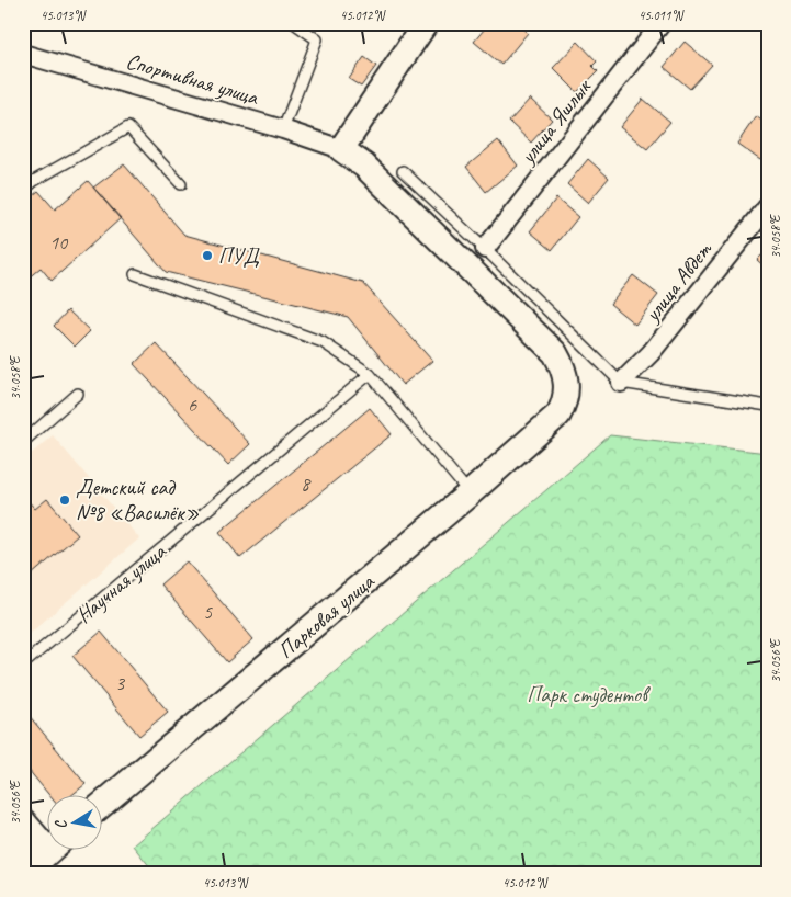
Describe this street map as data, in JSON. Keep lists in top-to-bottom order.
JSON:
{
  "streets": {
    "street": [
      "Спортивная улица",
      "улица Яшлык",
      "улица Авдет",
      "Парковая улица"
    ],
    "lane": ["Научная улица"]
  },
  "crossings": [
    ["Спортивная улица", "Парковая улица"]
  ],
  "parks": ["Парк студентов"],
  "places": ["ПУД", "Детский сад №8 «Василёк»"],
  "house_numbers": [
    "10",
    "6",
    "8",
    "5",
    "3"
  ],
  "north": "left",
  "coordinates": [
    "45.013°N",
    "45.012°N",
    "45.011°N",
    "34.058°E",
    "34.056°E"
  ]
}
